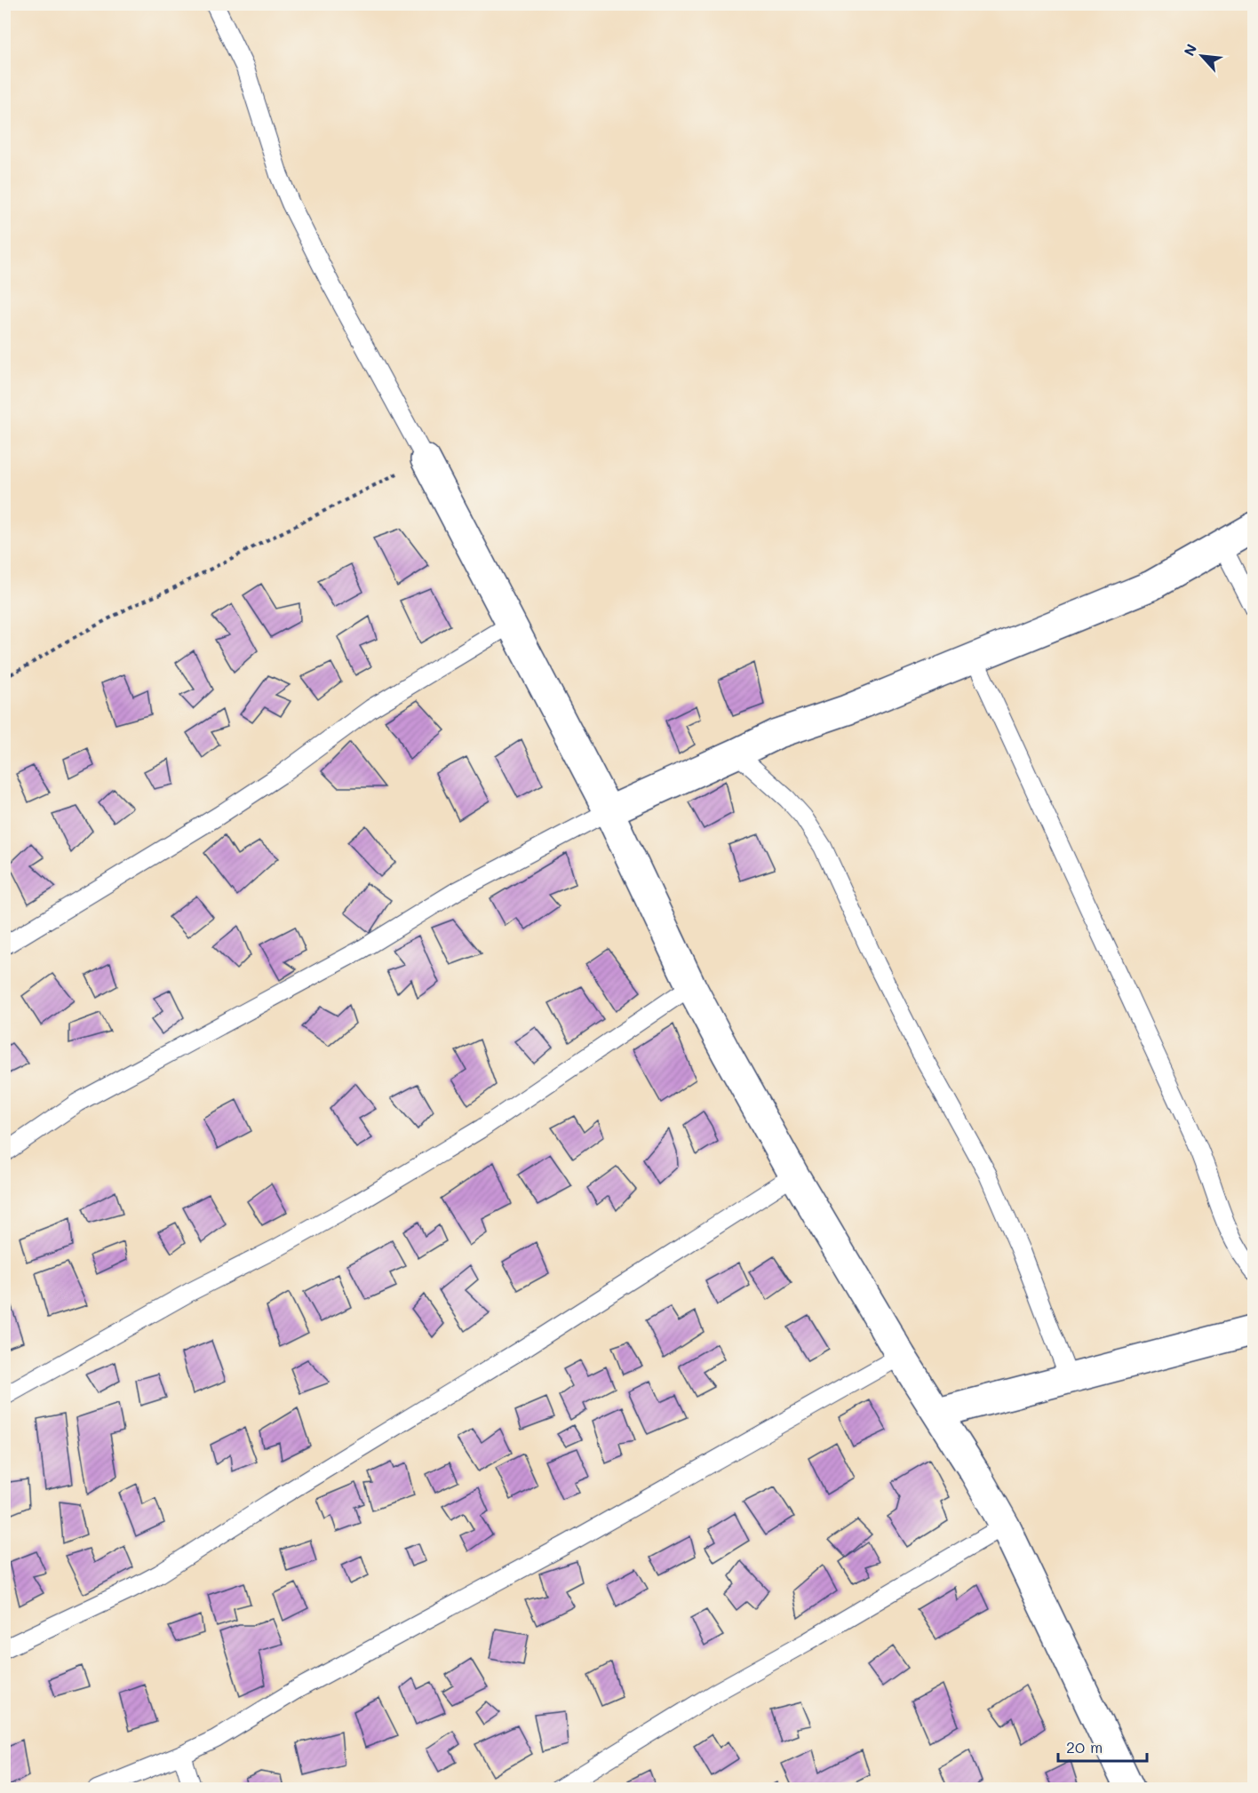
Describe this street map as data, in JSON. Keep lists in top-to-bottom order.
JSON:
{
  "scale_bar": "20 m",
  "north": "top left"
}
